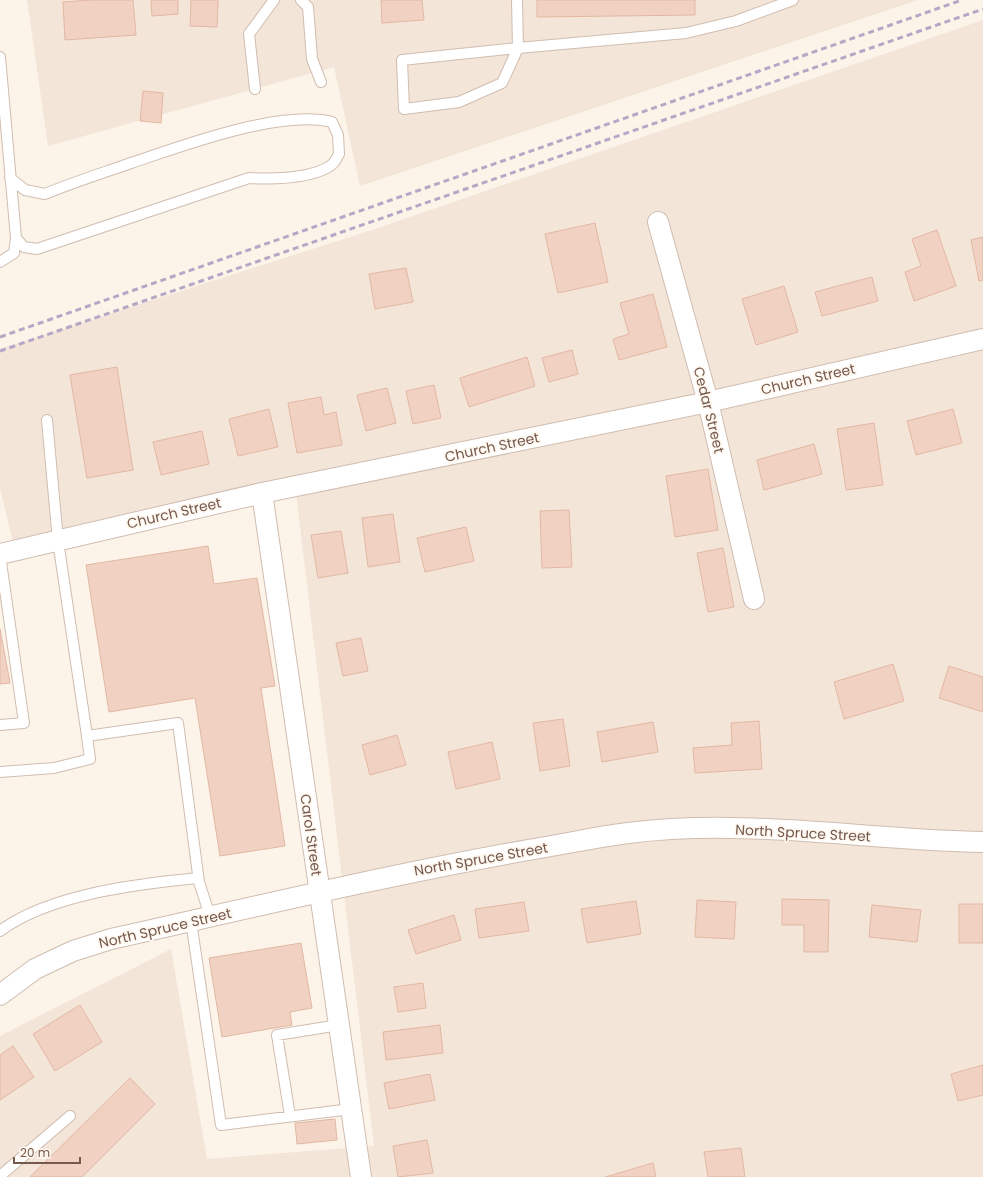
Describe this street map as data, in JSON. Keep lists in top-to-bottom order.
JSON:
{
  "streets": {
    "street": [
      "Church Street",
      "Cedar Street",
      "North Spruce Street",
      "Carol Street"
    ]
  },
  "crossings": [
    ["Church Street", "Cedar Street"],
    ["Church Street", "Carol Street"],
    ["North Spruce Street", "Carol Street"]
  ],
  "scale_bar": "20 m"
}
